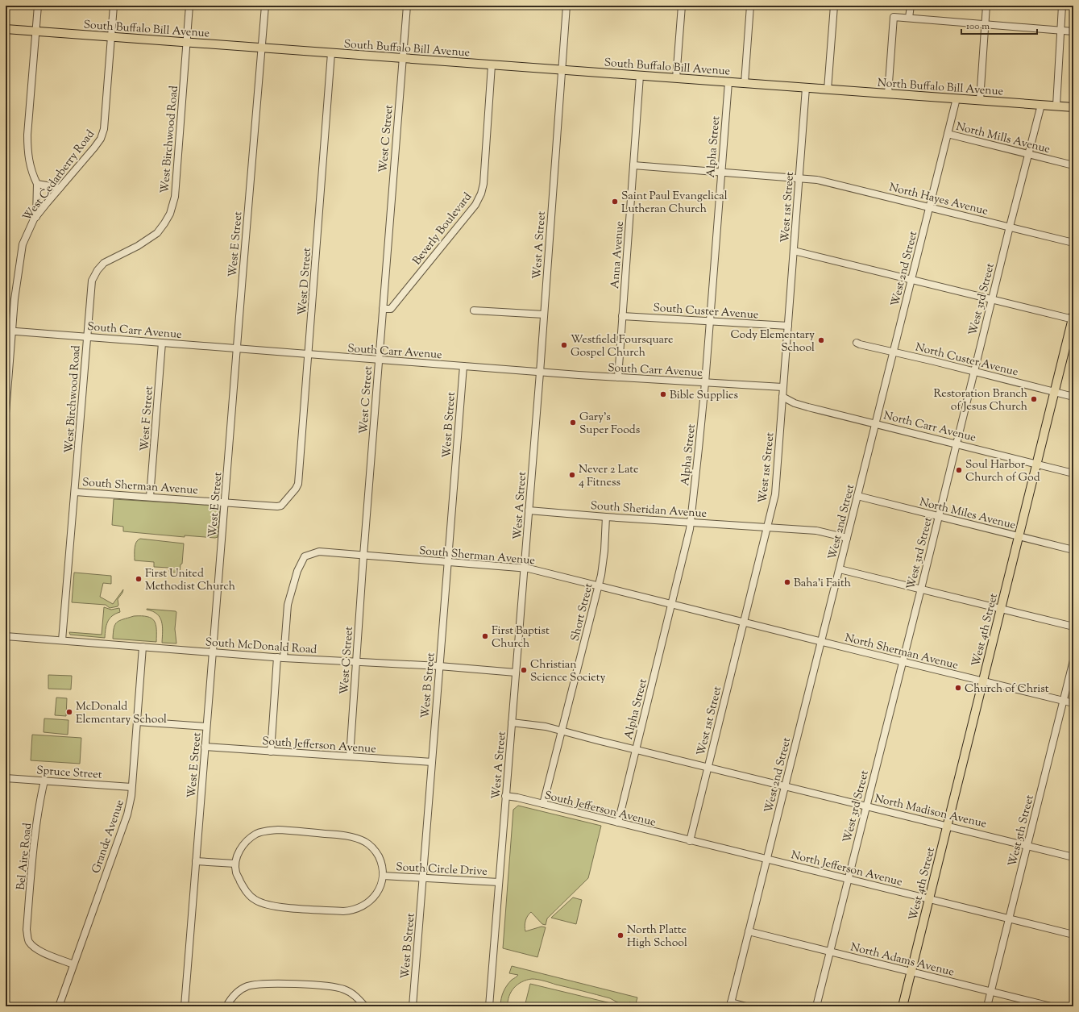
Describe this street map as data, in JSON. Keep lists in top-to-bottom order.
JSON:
{
  "streets": {
    "main road": ["South Buffalo Bill Avenue", "North Buffalo Bill Avenue", "West 4th Street"],
    "street": [
      "North Mills Avenue",
      "West C Street",
      "West Birchwood Road",
      "Alpha Street",
      "West Cedarberry Road",
      "North Hayes Avenue",
      "West 1st Street",
      "Beverly Boulevard",
      "West E Street",
      "West A Street",
      "Anna Avenue",
      "West 2nd Street",
      "West D Street",
      "West 3rd Street",
      "South Custer Avenue",
      "South Carr Avenue",
      "North Custer Avenue",
      "West F Street",
      "West B Street",
      "North Carr Avenue",
      "South Sherman Avenue",
      "South Sheridan Avenue",
      "North Miles Avenue",
      "Short Street",
      "South McDonald Road",
      "North Sherman Avenue",
      "South Jefferson Avenue",
      "Spruce Street",
      "North Madison Avenue",
      "West 5th Street",
      "Grande Avenue",
      "Bel Aire Road",
      "North Jefferson Avenue",
      "South Circle Drive",
      "North Adams Avenue"
    ]
  },
  "crossings": [
    ["South Buffalo Bill Avenue", "North Buffalo Bill Avenue"],
    ["South Buffalo Bill Avenue", "West C Street"],
    ["South Buffalo Bill Avenue", "West Birchwood Road"],
    ["South Buffalo Bill Avenue", "Alpha Street"],
    ["South Buffalo Bill Avenue", "West Cedarberry Road"],
    ["South Buffalo Bill Avenue", "West 1st Street"],
    ["South Buffalo Bill Avenue", "Beverly Boulevard"],
    ["South Buffalo Bill Avenue", "West E Street"],
    ["South Buffalo Bill Avenue", "West A Street"],
    ["South Buffalo Bill Avenue", "Anna Avenue"],
    ["South Buffalo Bill Avenue", "West D Street"],
    ["North Buffalo Bill Avenue", "West 1st Street"],
    ["North Buffalo Bill Avenue", "West 2nd Street"],
    ["North Buffalo Bill Avenue", "West 3rd Street"],
    ["North Mills Avenue", "West 2nd Street"],
    ["North Mills Avenue", "West 3rd Street"],
    ["West C Street", "Beverly Boulevard"],
    ["West C Street", "South Carr Avenue"],
    ["West C Street", "South Sherman Avenue"],
    ["West C Street", "South McDonald Road"],
    ["West C Street", "South Jefferson Avenue"],
    ["West Birchwood Road", "South Carr Avenue"],
    ["West Birchwood Road", "South Sherman Avenue"],
    ["West Birchwood Road", "South McDonald Road"],
    ["Alpha Street", "North Hayes Avenue"],
    ["Alpha Street", "South Custer Avenue"],
    ["Alpha Street", "South Carr Avenue"],
    ["Alpha Street", "South Sherman Avenue"],
    ["Alpha Street", "South Sheridan Avenue"],
    ["Alpha Street", "South Jefferson Avenue"],
    ["Alpha Street", "North Madison Avenue"],
    ["West Cedarberry Road", "South Carr Avenue"],
    ["North Hayes Avenue", "West 1st Street"],
    ["North Hayes Avenue", "Anna Avenue"],
    ["North Hayes Avenue", "West 2nd Street"],
    ["North Hayes Avenue", "West 3rd Street"],
    ["West 1st Street", "South Custer Avenue"],
    ["West 1st Street", "South Carr Avenue"],
    ["West 1st Street", "North Carr Avenue"],
    ["West 1st Street", "South Sherman Avenue"],
    ["West 1st Street", "South Sheridan Avenue"],
    ["West 1st Street", "North Sherman Avenue"],
    ["West 1st Street", "South Jefferson Avenue"],
    ["West 1st Street", "North Madison Avenue"],
    ["West 1st Street", "North Jefferson Avenue"],
    ["West E Street", "South Carr Avenue"],
    ["West E Street", "South Sherman Avenue"],
    ["West E Street", "South McDonald Road"],
    ["West E Street", "South Jefferson Avenue"],
    ["West A Street", "South Carr Avenue"],
    ["West A Street", "South Sherman Avenue"],
    ["West A Street", "South Sheridan Avenue"],
    ["West A Street", "South McDonald Road"],
    ["West A Street", "South Jefferson Avenue"],
    ["West A Street", "North Madison Avenue"],
    ["West A Street", "South Circle Drive"],
    ["Anna Avenue", "South Custer Avenue"],
    ["Anna Avenue", "South Carr Avenue"],
    ["West 2nd Street", "North Custer Avenue"],
    ["West 2nd Street", "North Carr Avenue"],
    ["West 2nd Street", "South Sheridan Avenue"],
    ["West 2nd Street", "North Miles Avenue"],
    ["West 2nd Street", "North Sherman Avenue"],
    ["West 2nd Street", "North Madison Avenue"],
    ["West 2nd Street", "North Jefferson Avenue"],
    ["West 2nd Street", "North Adams Avenue"],
    ["West D Street", "South Carr Avenue"],
    ["West D Street", "South Sherman Avenue"],
    ["West 3rd Street", "North Custer Avenue"],
    ["West 3rd Street", "North Carr Avenue"],
    ["West 3rd Street", "North Miles Avenue"],
    ["West 3rd Street", "North Sherman Avenue"],
    ["West 3rd Street", "North Madison Avenue"],
    ["West 3rd Street", "North Jefferson Avenue"],
    ["West 3rd Street", "North Adams Avenue"],
    ["South Carr Avenue", "West F Street"],
    ["South Carr Avenue", "West B Street"],
    ["North Custer Avenue", "West 4th Street"],
    ["West F Street", "South Sherman Avenue"],
    ["West B Street", "South Sherman Avenue"],
    ["West B Street", "South McDonald Road"],
    ["West B Street", "South Jefferson Avenue"],
    ["West B Street", "South Circle Drive"],
    ["North Carr Avenue", "West 4th Street"],
    ["South Sherman Avenue", "Short Street"],
    ["South Sherman Avenue", "South McDonald Road"],
    ["South Sherman Avenue", "North Sherman Avenue"],
    ["South Sheridan Avenue", "Short Street"],
    ["North Miles Avenue", "West 4th Street"],
    ["Short Street", "South Jefferson Avenue"],
    ["Short Street", "North Madison Avenue"],
    ["West 4th Street", "North Sherman Avenue"],
    ["West 4th Street", "North Madison Avenue"],
    ["West 4th Street", "North Jefferson Avenue"],
    ["West 4th Street", "North Adams Avenue"],
    ["South McDonald Road", "Grande Avenue"],
    ["North Sherman Avenue", "West 5th Street"],
    ["South Jefferson Avenue", "North Jefferson Avenue"],
    ["Spruce Street", "Grande Avenue"],
    ["Spruce Street", "Bel Aire Road"],
    ["North Madison Avenue", "West 5th Street"],
    ["West 5th Street", "North Jefferson Avenue"],
    ["West 5th Street", "North Adams Avenue"],
    ["Grande Avenue", "Bel Aire Road"]
  ],
  "places": [
    "Saint Paul Evangelical Lutheran Church",
    "Cody Elementary School",
    "Westfield Foursquare Gospel Church",
    "Bible Supplies",
    "Restoration Branch of Jesus Church",
    "Gary's Super Foods",
    "Soul Harbor Church of God",
    "Never 2 Late 4 Fitness",
    "First United Methodist Church",
    "Baha'i Faith",
    "First Baptist Church",
    "Christian Science Society",
    "Church of Christ",
    "McDonald Elementary School",
    "North Platte High School"
  ],
  "scale_bar": "100 m"
}
